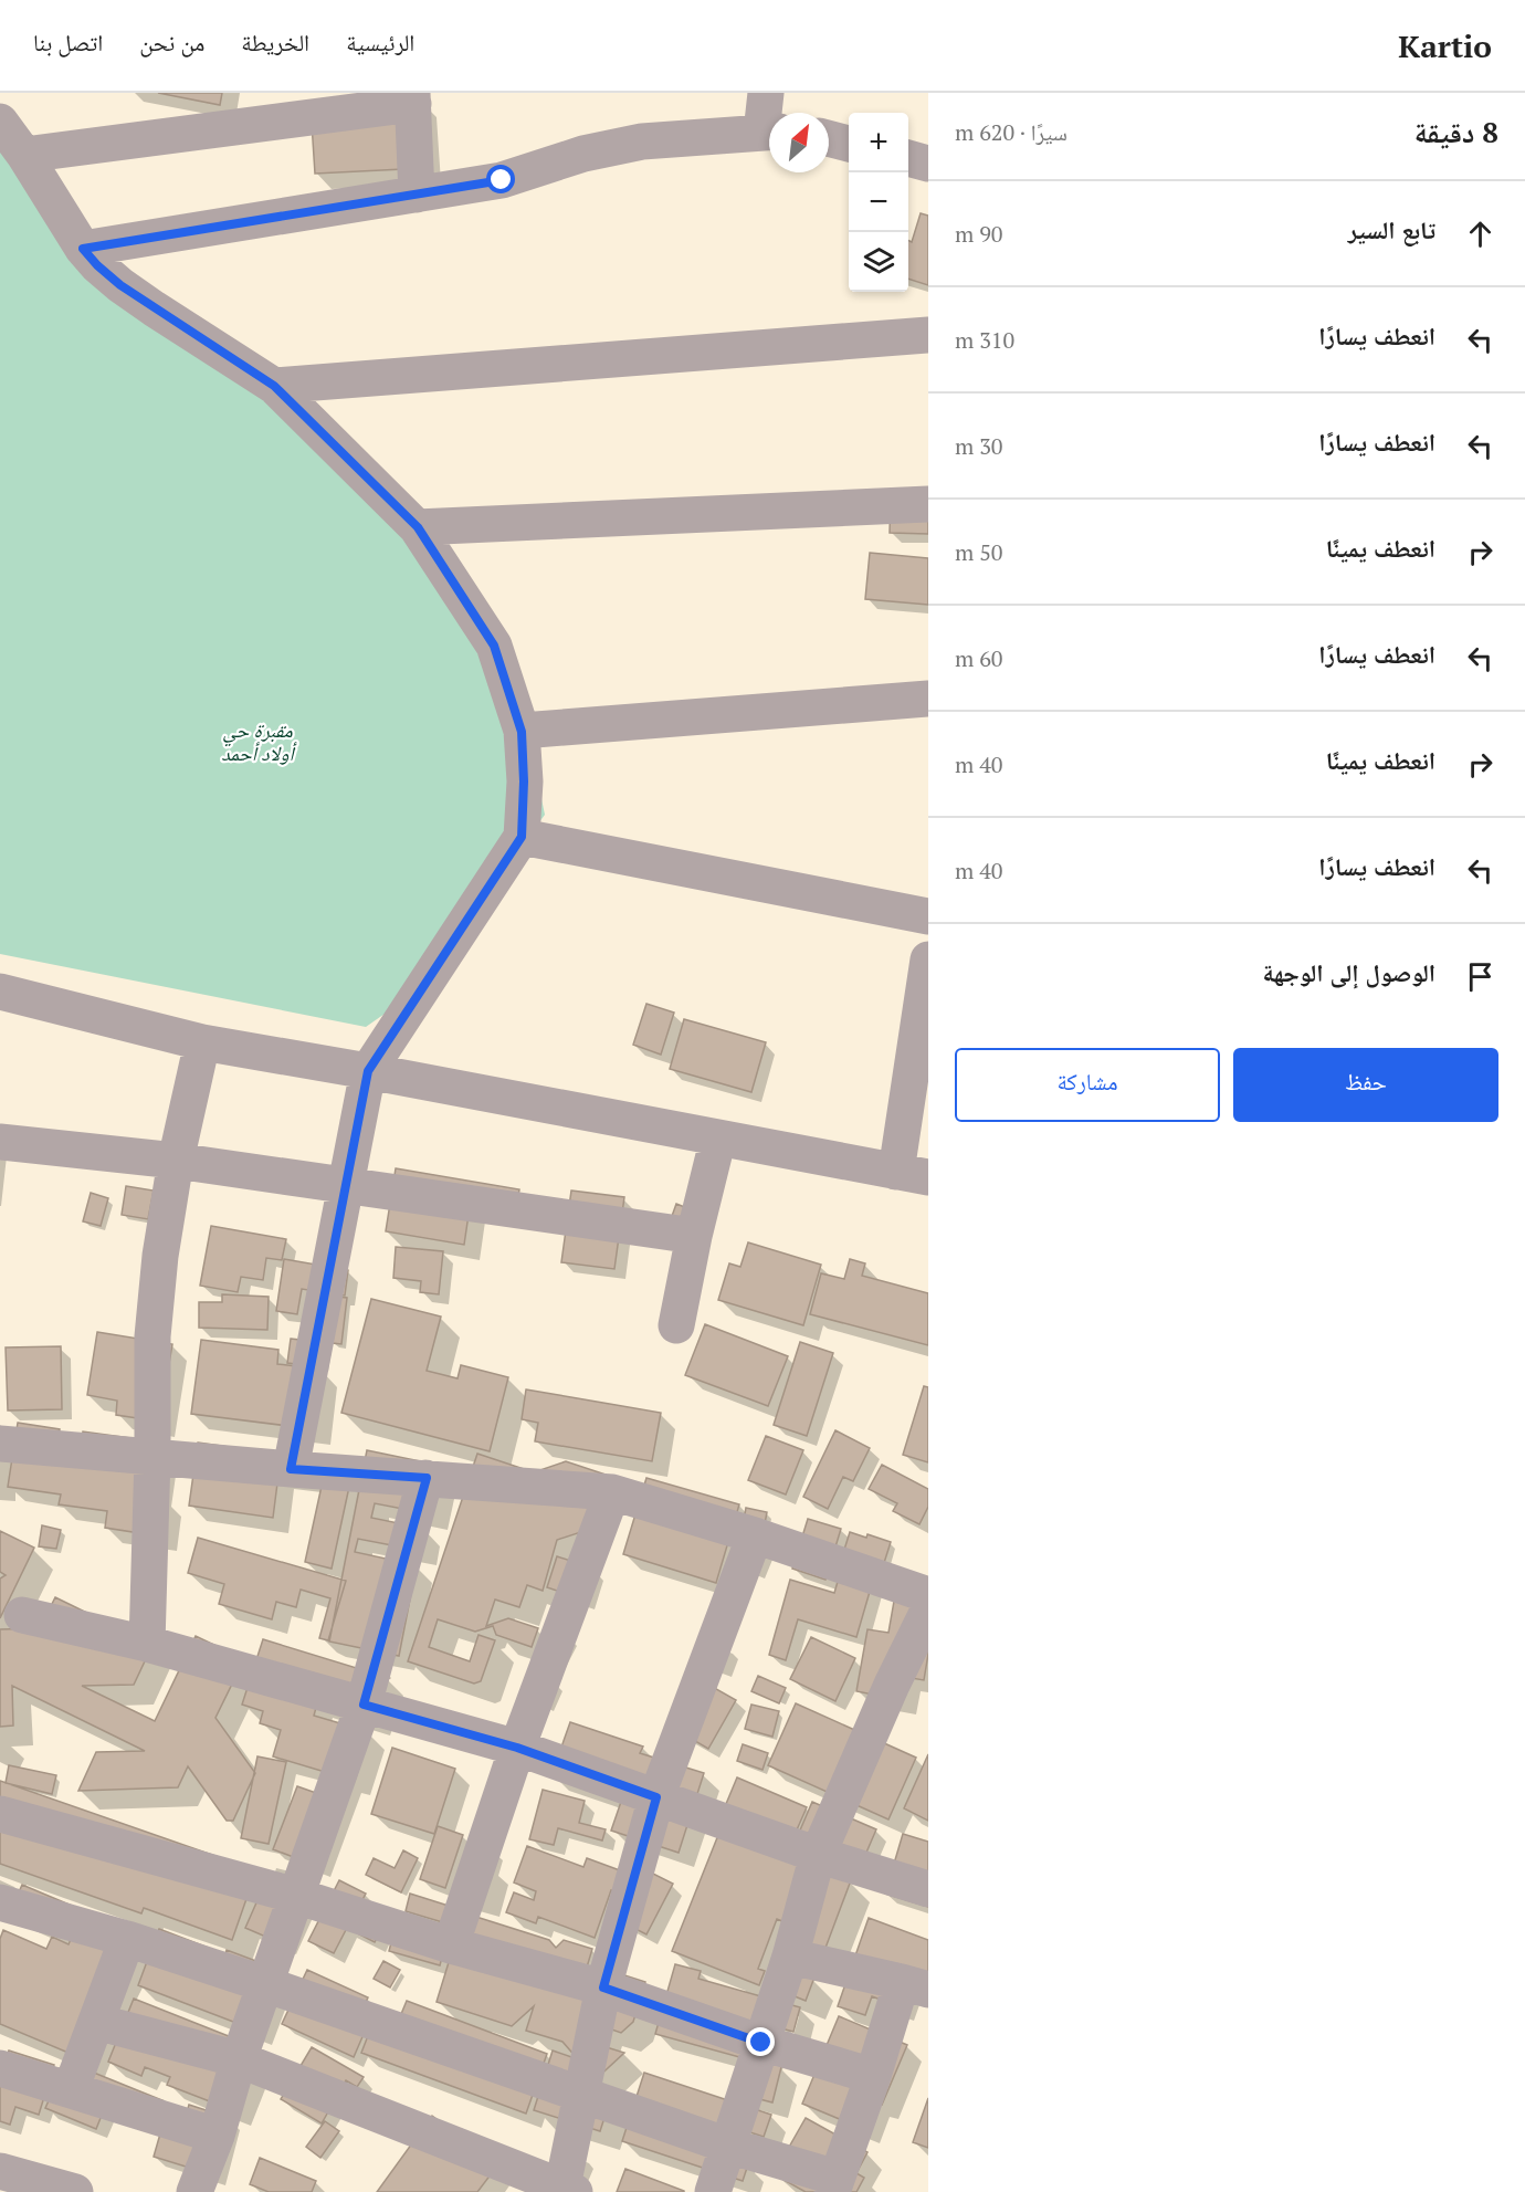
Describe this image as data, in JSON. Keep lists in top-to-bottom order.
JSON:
{
  "parks": ["مقبرة حي أولاد أحمد"],
  "north": "top right",
  "page": {
    "header": "Kartio",
    "nav": [
      "الرئيسية",
      "الخريطة",
      "من نحن",
      "اتصل بنا"
    ],
    "heading": ["8 دقيقة", "سيرًا · 620 m"],
    "map_buttons": ["+", "−"],
    "list": [
      ["تابع السير", "90 m"],
      ["انعطف يسارًا", "310 m"],
      ["انعطف يسارًا", "30 m"],
      ["انعطف يمينًا", "50 m"],
      ["انعطف يسارًا", "60 m"],
      ["انعطف يمينًا", "40 m"],
      ["انعطف يسارًا", "40 m"],
      "الوصول إلى الوجهة"
    ],
    "buttons": ["حفظ", "مشاركة"]
  }
}
